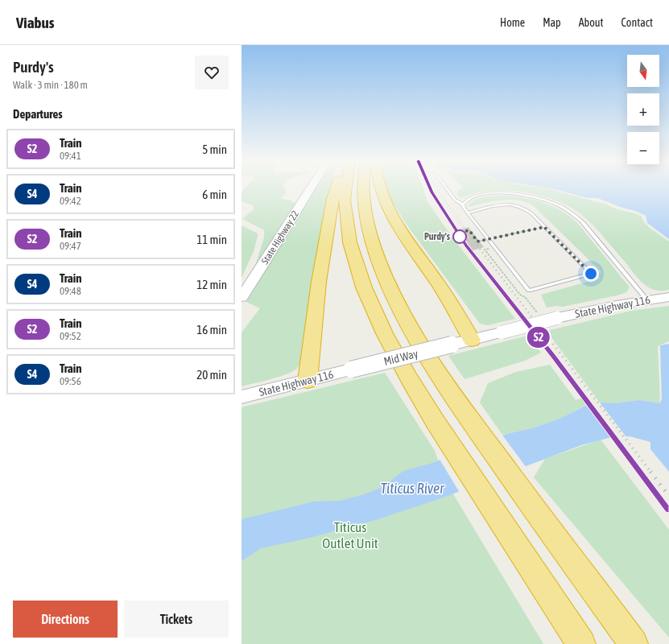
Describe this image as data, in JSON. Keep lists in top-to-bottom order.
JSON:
{
  "streets": {
    "main road": ["State Highway 22", "State Highway 116", "Mid Way"]
  },
  "crossings": [
    ["State Highway 116", "Mid Way"]
  ],
  "water": ["Titicus River"],
  "parks": ["Titicus Outlet Unit"],
  "places": ["Purdy's"],
  "north": "bottom",
  "page": {
    "header": "Viabus",
    "nav": [
      "Home",
      "Map",
      "About",
      "Contact"
    ],
    "heading": [
      ["Purdy's", "Walk · 3 min · 180 m"],
      "Departures"
    ],
    "on_map": "S2",
    "map_buttons": ["+", "−"],
    "list": [
      {
        "mark": "S2",
        "name": "Train",
        "note": "09:41",
        "value": "5 min"
      },
      {
        "mark": "S4",
        "name": "Train",
        "note": "09:42",
        "value": "6 min"
      },
      {
        "mark": "S2",
        "name": "Train",
        "note": "09:47",
        "value": "11 min"
      },
      {
        "mark": "S4",
        "name": "Train",
        "note": "09:48",
        "value": "12 min"
      },
      {
        "mark": "S2",
        "name": "Train",
        "note": "09:52",
        "value": "16 min"
      },
      {
        "mark": "S4",
        "name": "Train",
        "note": "09:56",
        "value": "20 min"
      }
    ],
    "buttons": ["Directions", "Tickets"]
  }
}
